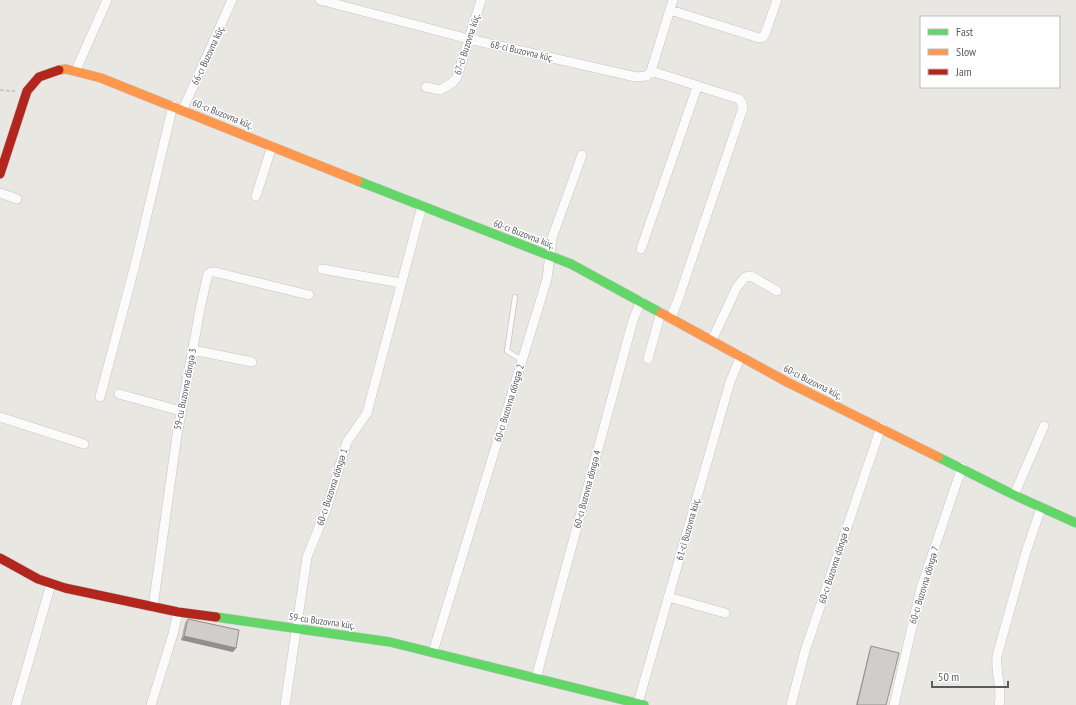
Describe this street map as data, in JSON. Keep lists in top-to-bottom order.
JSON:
{
  "streets": {
    "street": [
      "67-ci Buzovna küç.",
      "68-ci Buzovna küç.",
      "66-cı Buzovna küç.",
      "60-cı Buzovna küç.",
      "59-cu Buzovna döngə 3",
      "60-cı Buzovna döngə 2",
      "60-cı Buzovna döngə 1",
      "60-cı Buzovna döngə 4",
      "61-ci Buzovna küç.",
      "60-cı Buzovna döngə 6",
      "60-cı Buzovna döngə 7",
      "59-cu Buzovna küç."
    ]
  },
  "crossings": [
    ["67-ci Buzovna küç.", "68-ci Buzovna küç."],
    ["66-cı Buzovna küç.", "60-cı Buzovna küç."],
    ["60-cı Buzovna küç.", "60-cı Buzovna döngə 2"],
    ["60-cı Buzovna küç.", "60-cı Buzovna döngə 1"],
    ["60-cı Buzovna küç.", "60-cı Buzovna döngə 4"],
    ["60-cı Buzovna küç.", "61-ci Buzovna küç."],
    ["60-cı Buzovna küç.", "60-cı Buzovna döngə 6"],
    ["60-cı Buzovna küç.", "60-cı Buzovna döngə 7"],
    ["59-cu Buzovna döngə 3", "59-cu Buzovna küç."],
    ["60-cı Buzovna döngə 2", "59-cu Buzovna küç."],
    ["60-cı Buzovna döngə 1", "59-cu Buzovna küç."],
    ["60-cı Buzovna döngə 4", "59-cu Buzovna küç."],
    ["61-ci Buzovna küç.", "59-cu Buzovna küç."]
  ],
  "legend": ["Fast", "Slow", "Jam"],
  "scale_bar": "50 m"
}
